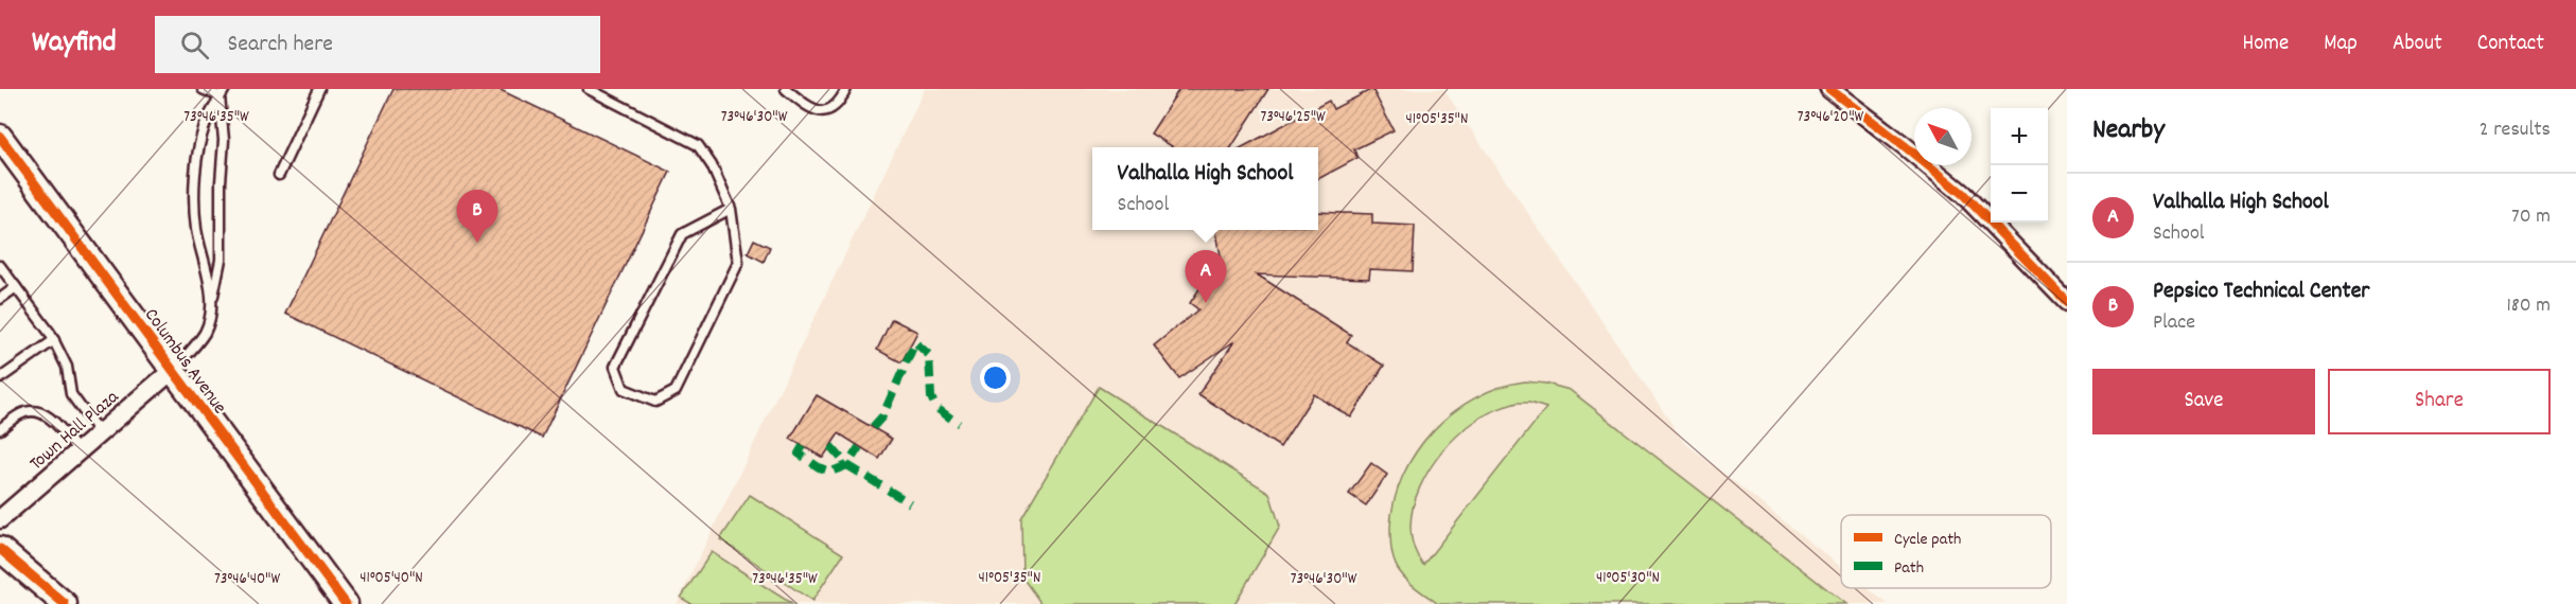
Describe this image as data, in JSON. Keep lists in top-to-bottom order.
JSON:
{
  "streets": {
    "street": ["Columbus Avenue", "Town Hall Plaza"]
  },
  "crossings": [
    ["Columbus Avenue", "Town Hall Plaza"]
  ],
  "legend": ["Cycle path", "Path"],
  "north": "top left",
  "page": {
    "header": "Wayfind",
    "search": "Search here",
    "nav": [
      "Home",
      "Map",
      "About",
      "Contact"
    ],
    "heading": ["Nearby", "2 results"],
    "map_buttons": ["+", "−"],
    "popup": ["Valhalla High School", "School"],
    "list": [
      {
        "mark": "A",
        "name": "Valhalla High School",
        "note": "School",
        "value": "70 m"
      },
      {
        "mark": "B",
        "name": "Pepsico Technical Center",
        "note": "Place",
        "value": "180 m"
      }
    ],
    "pins": ["B", "A"],
    "buttons": ["Save", "Share"]
  },
  "coordinates": [
    "73°46'30\"W",
    "73°46'25\"W",
    "73°46'20\"W",
    "73°46'35\"W",
    "41°05'35\"N",
    "41°05'40\"N",
    "41°05'30\"N",
    "73°46'40\"W"
  ]
}
